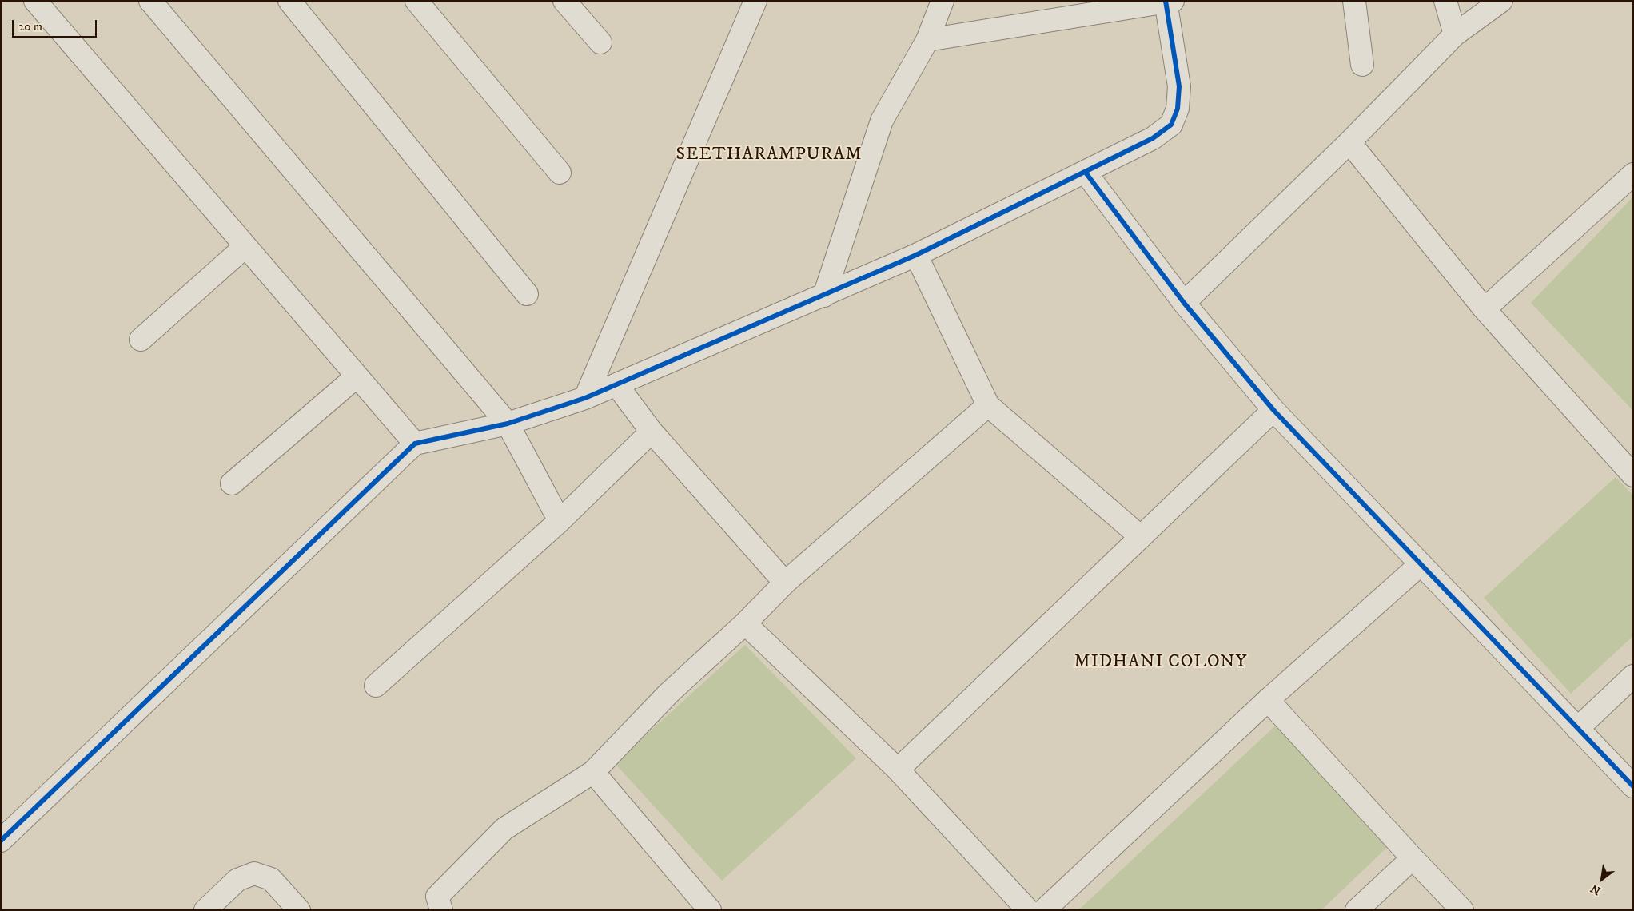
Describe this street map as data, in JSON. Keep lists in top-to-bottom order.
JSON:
{
  "districts": ["SEETHARAMPURAM", "MIDHANI COLONY"],
  "scale_bar": "20 m",
  "north": "bottom left"
}
